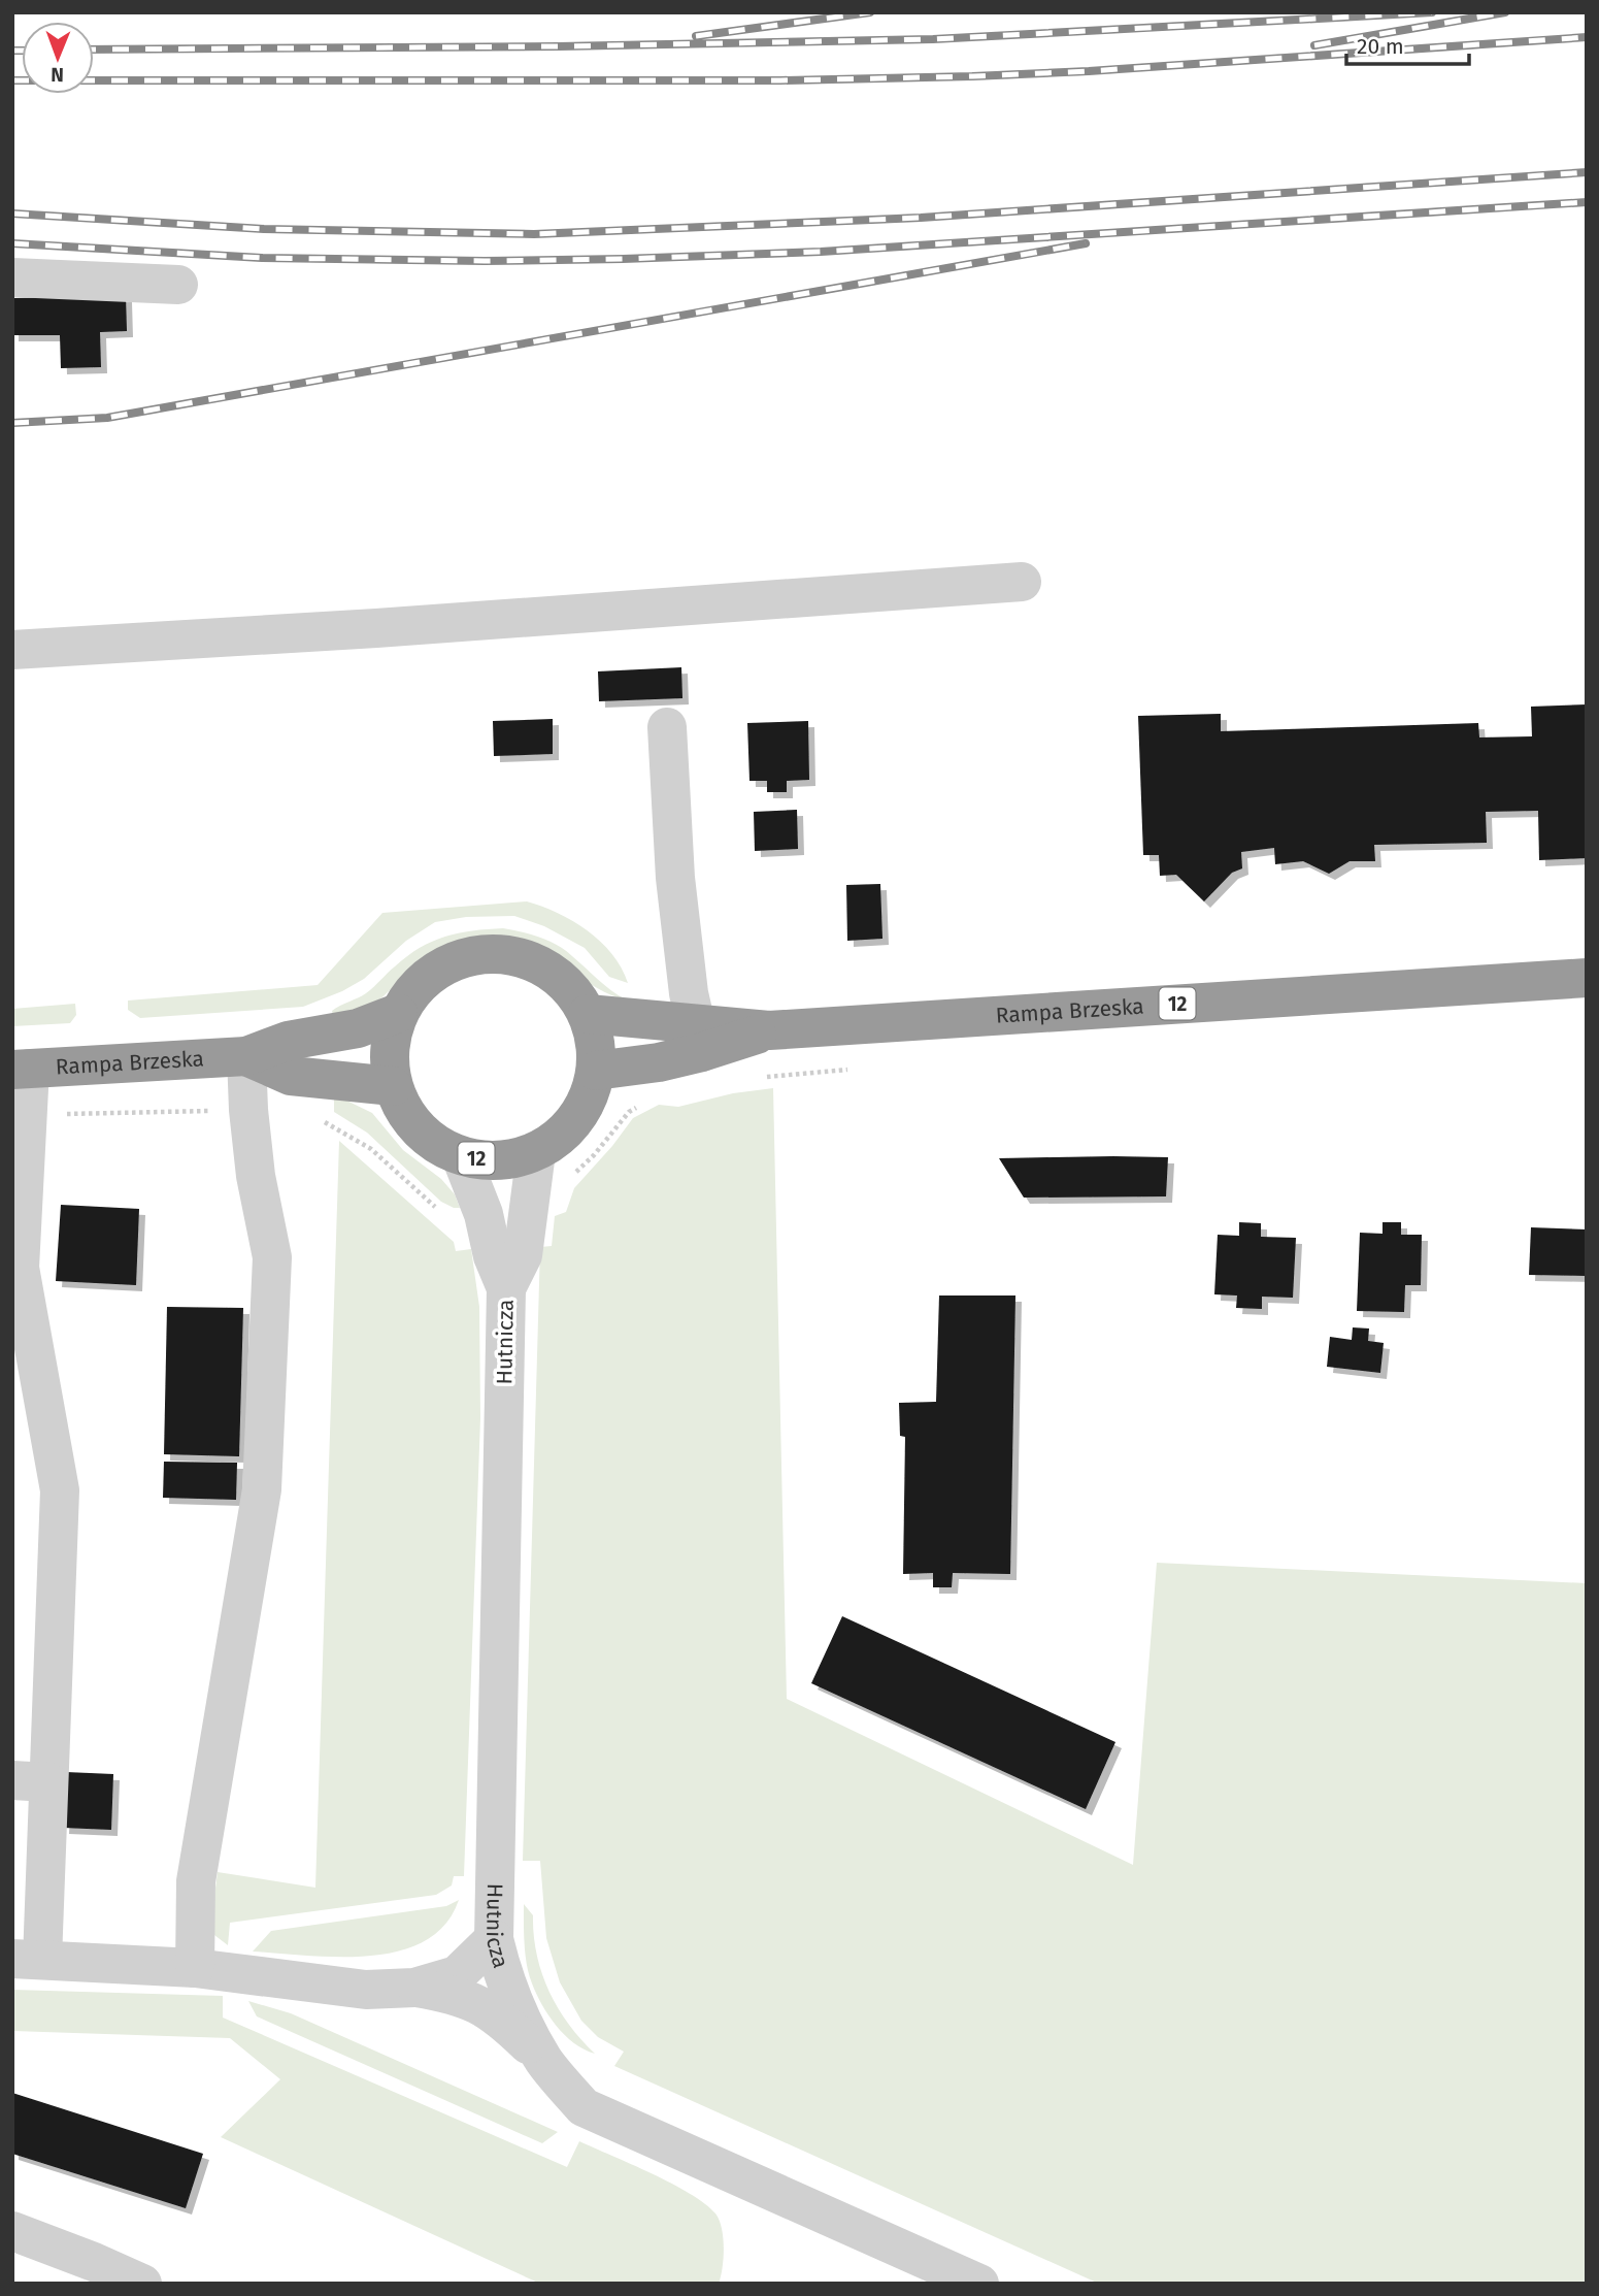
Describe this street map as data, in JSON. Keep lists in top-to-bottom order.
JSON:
{
  "streets": {
    "highway": ["12", "Rampa Brzeska"],
    "street": ["Hutnicza"]
  },
  "crossings": [
    ["12", "Rampa Brzeska"],
    ["12", "Hutnicza"],
    ["Rampa Brzeska", "Hutnicza"]
  ],
  "scale_bar": "20 m",
  "north": "bottom"
}
